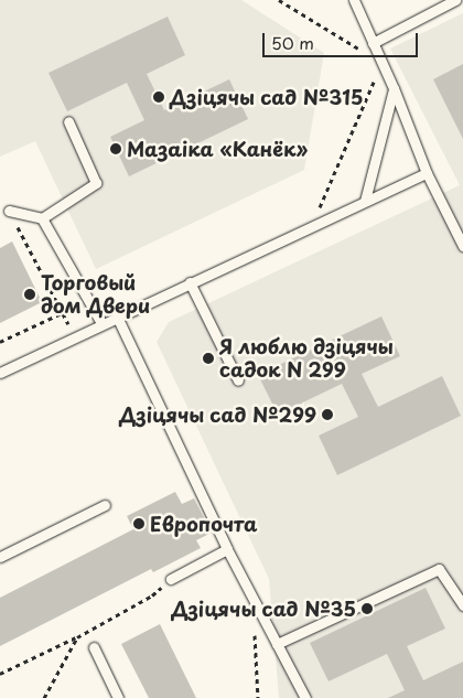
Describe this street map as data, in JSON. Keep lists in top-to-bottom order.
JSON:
{
  "places": [
    "Дзіцячы сад №315",
    "Мазаіка «Канёк»",
    "Торговый дом Двери",
    "Я люблю дзіцячы садок N 299",
    "Дзіцячы сад №299",
    "Европочта",
    "Дзіцячы сад №35"
  ],
  "scale_bar": "50 m"
}
